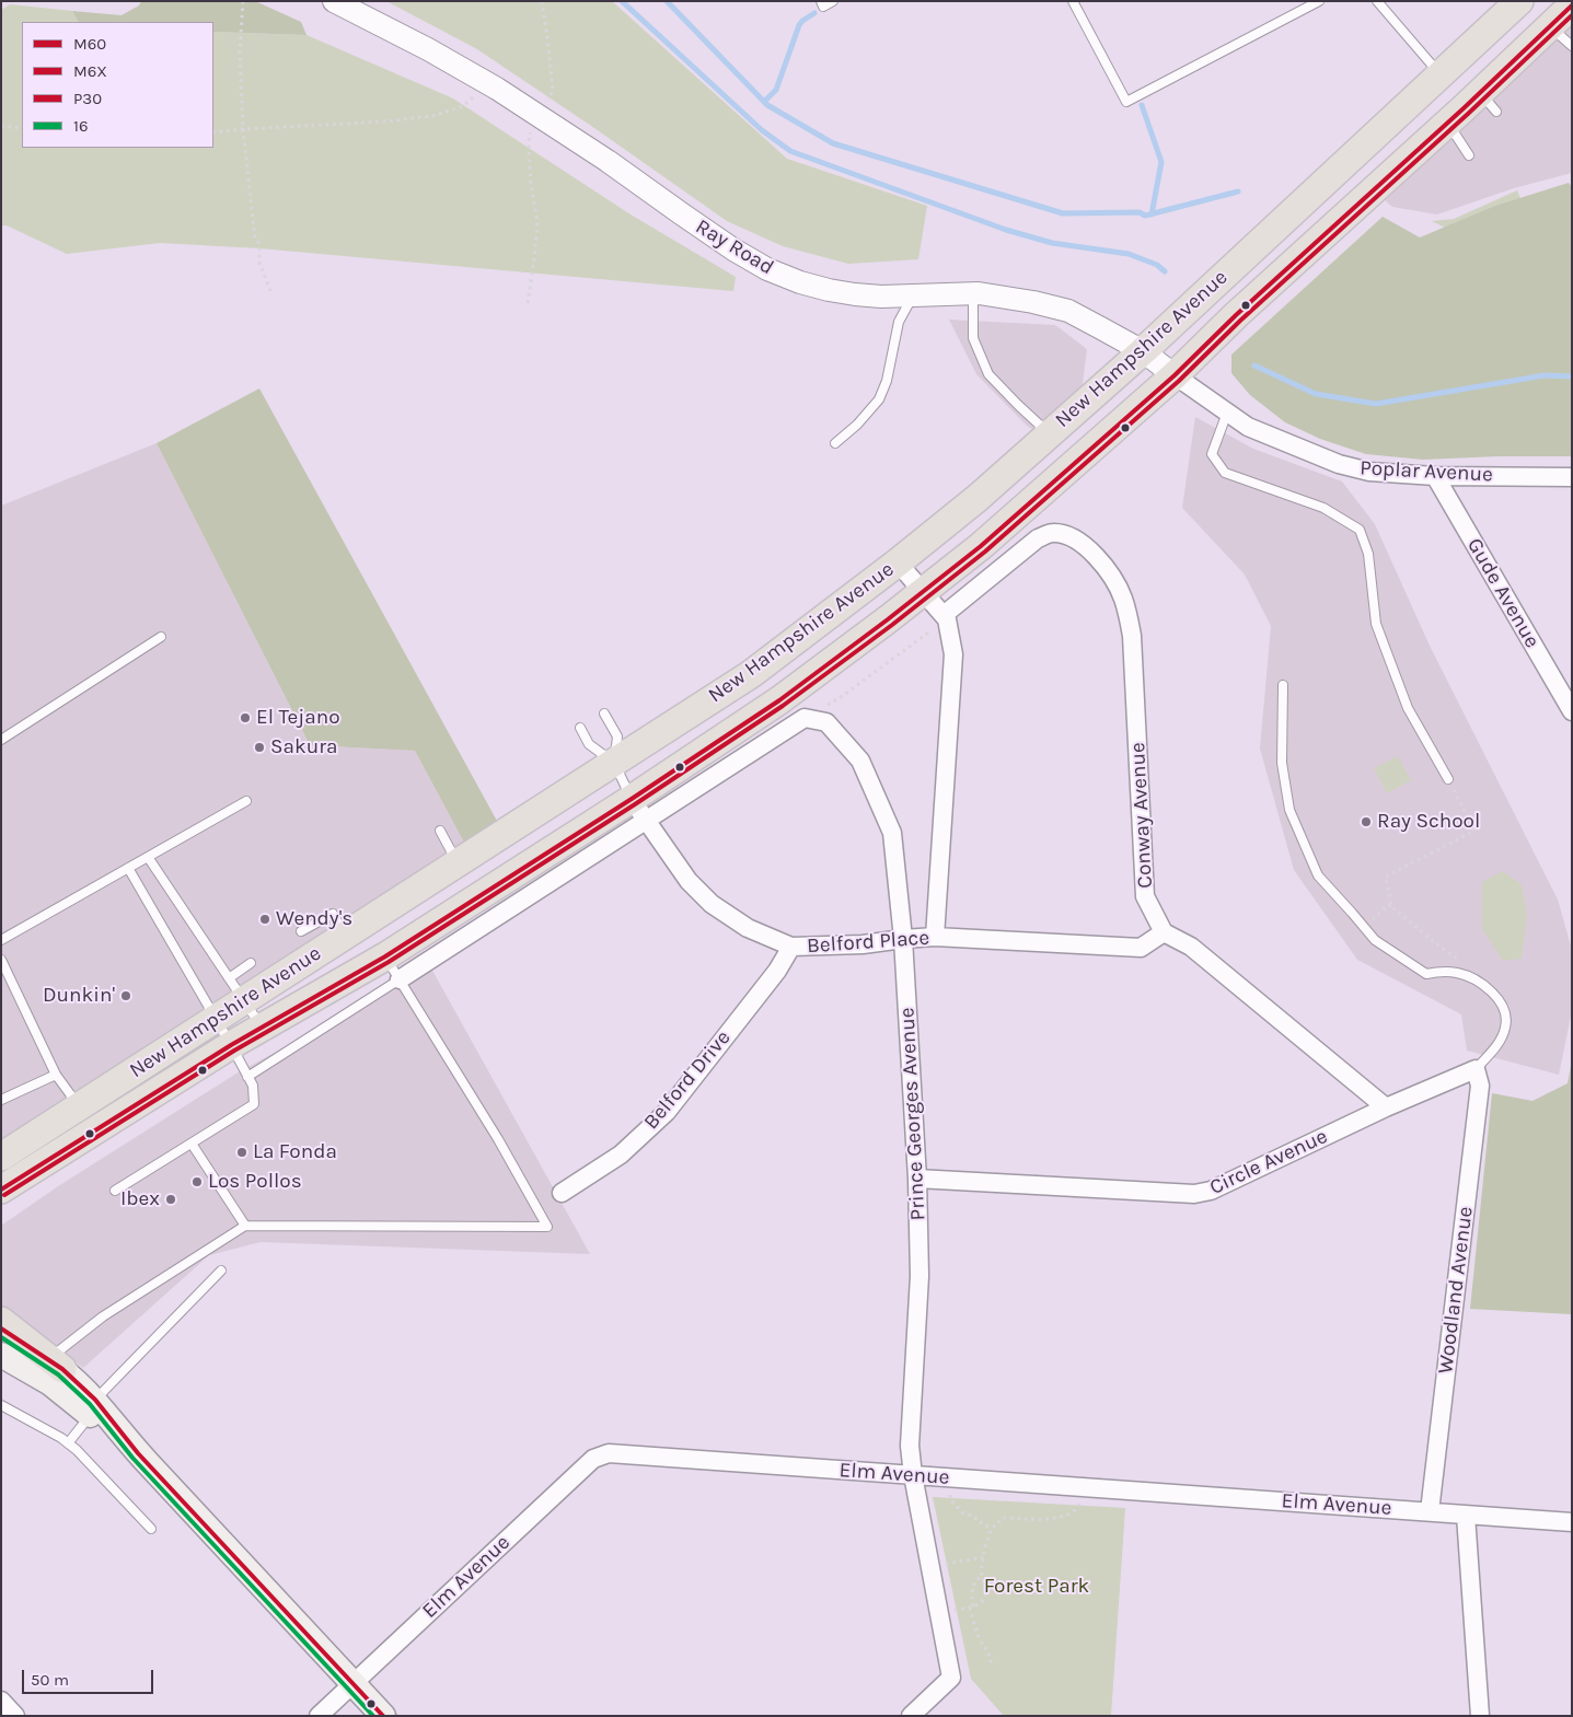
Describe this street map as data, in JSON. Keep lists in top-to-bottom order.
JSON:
{
  "streets": {
    "main road": ["New Hampshire Avenue"],
    "street": [
      "Ray Road",
      "Poplar Avenue",
      "Gude Avenue",
      "Conway Avenue",
      "Belford Place",
      "Belford Drive",
      "Prince Georges Avenue",
      "Circle Avenue",
      "Woodland Avenue",
      "Elm Avenue"
    ]
  },
  "crossings": [
    ["Ray Road", "New Hampshire Avenue"],
    ["Ray Road", "Poplar Avenue"],
    ["New Hampshire Avenue", "Poplar Avenue"],
    ["New Hampshire Avenue", "Belford Place"],
    ["Poplar Avenue", "Gude Avenue"],
    ["Conway Avenue", "Belford Place"],
    ["Belford Place", "Belford Drive"],
    ["Belford Place", "Prince Georges Avenue"],
    ["Prince Georges Avenue", "Circle Avenue"],
    ["Prince Georges Avenue", "Elm Avenue"],
    ["Circle Avenue", "Woodland Avenue"],
    ["Woodland Avenue", "Elm Avenue"]
  ],
  "parks": ["Forest Park"],
  "places": [
    "El Tejano",
    "Sakura",
    "Ray School",
    "Wendy's",
    "Dunkin'",
    "La Fonda",
    "Los Pollos",
    "Ibex"
  ],
  "lines": [
    "transit line M60",
    "transit line M6X",
    "transit line P30",
    "transit line 16"
  ],
  "legend": [
    "M60",
    "M6X",
    "P30",
    "16"
  ],
  "scale_bar": "50 m"
}
